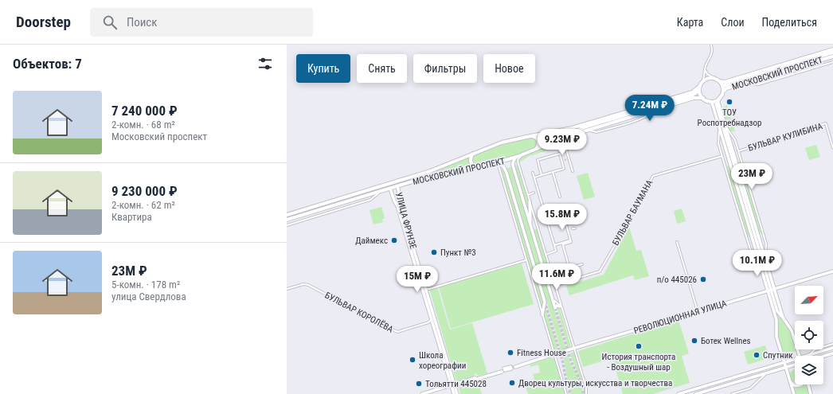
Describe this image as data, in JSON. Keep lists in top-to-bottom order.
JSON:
{
  "streets": {
    "main road": ["МОСКОВСКИЙ ПРОСПЕКТ", "УЛИЦА ФРУНЗЕ", "РЕВОЛЮЦИОННАЯ УЛИЦА"],
    "street": ["БУЛЬВАР КУЛИБИНА", "БУЛЬВАР БАУМАНА", "БУЛЬВАР КОРОЛЁВА"]
  },
  "crossings": [
    ["МОСКОВСКИЙ ПРОСПЕКТ", "УЛИЦА ФРУНЗЕ"],
    ["УЛИЦА ФРУНЗЕ", "БУЛЬВАР КОРОЛЁВА"]
  ],
  "places": [
    "ТОУ Роспотребнадзор",
    "Даймекс",
    "Пункт №3",
    "п/о 445026",
    "Ботек Wellnes",
    "История транспорта - Воздушный шар",
    "Fitness House",
    "Спутник",
    "Школа хореографии",
    "Дворец культуры, искусства и творчества",
    "Тольятти 445028"
  ],
  "north": "top right",
  "page": {
    "header": "Doorstep",
    "search": "Поиск",
    "nav": ["Карта", "Слои", "Поделиться"],
    "heading": "Объектов: 7",
    "chip": [
      "Купить",
      "Снять",
      "Фильтры",
      "Новое"
    ],
    "list": [
      {
        "name": "7 240 000 ₽",
        "note": "2-комн. · 68 m² · Московский проспект"
      },
      {
        "name": "9 230 000 ₽",
        "note": "2-комн. · 62 m² · Квартира"
      },
      {
        "name": "23M ₽",
        "note": "5-комн. · 178 m² · улица Свердлова"
      }
    ],
    "price": [
      "7.24M ₽",
      "9.23M ₽",
      "23M ₽",
      "15.8M ₽",
      "10.1M ₽",
      "11.6M ₽",
      "15M ₽"
    ]
  }
}
